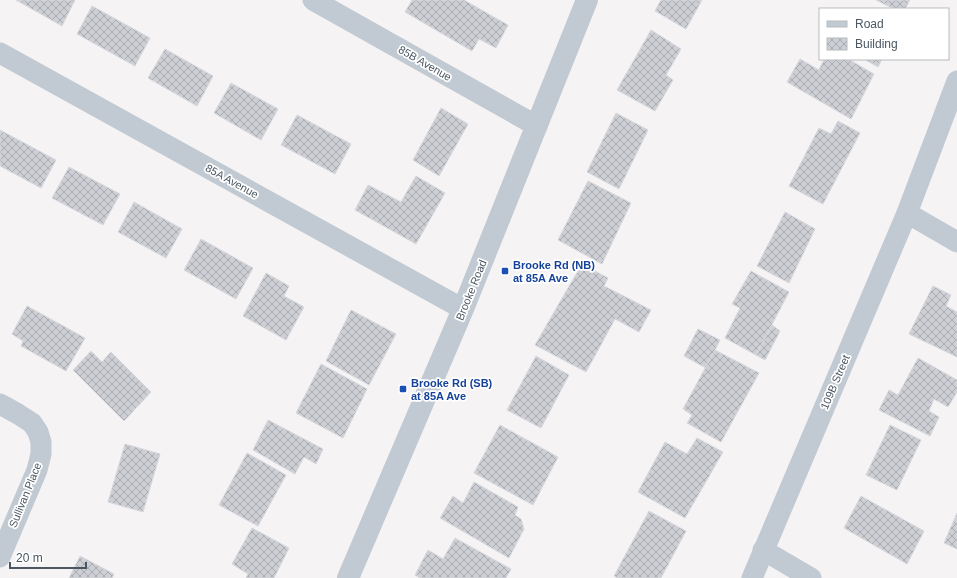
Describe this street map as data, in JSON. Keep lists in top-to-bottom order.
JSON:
{
  "streets": {
    "street": [
      "85B Avenue",
      "85A Avenue",
      "Brooke Road",
      "109B Street",
      "Sullivan Place"
    ]
  },
  "crossings": [
    ["85B Avenue", "Brooke Road"],
    ["85A Avenue", "Brooke Road"]
  ],
  "places": {
    "transit": ["Brooke Rd (NB) at 85A Ave", "Brooke Rd (SB) at 85A Ave"]
  },
  "legend": ["Road", "Building"],
  "scale_bar": "20 m"
}
